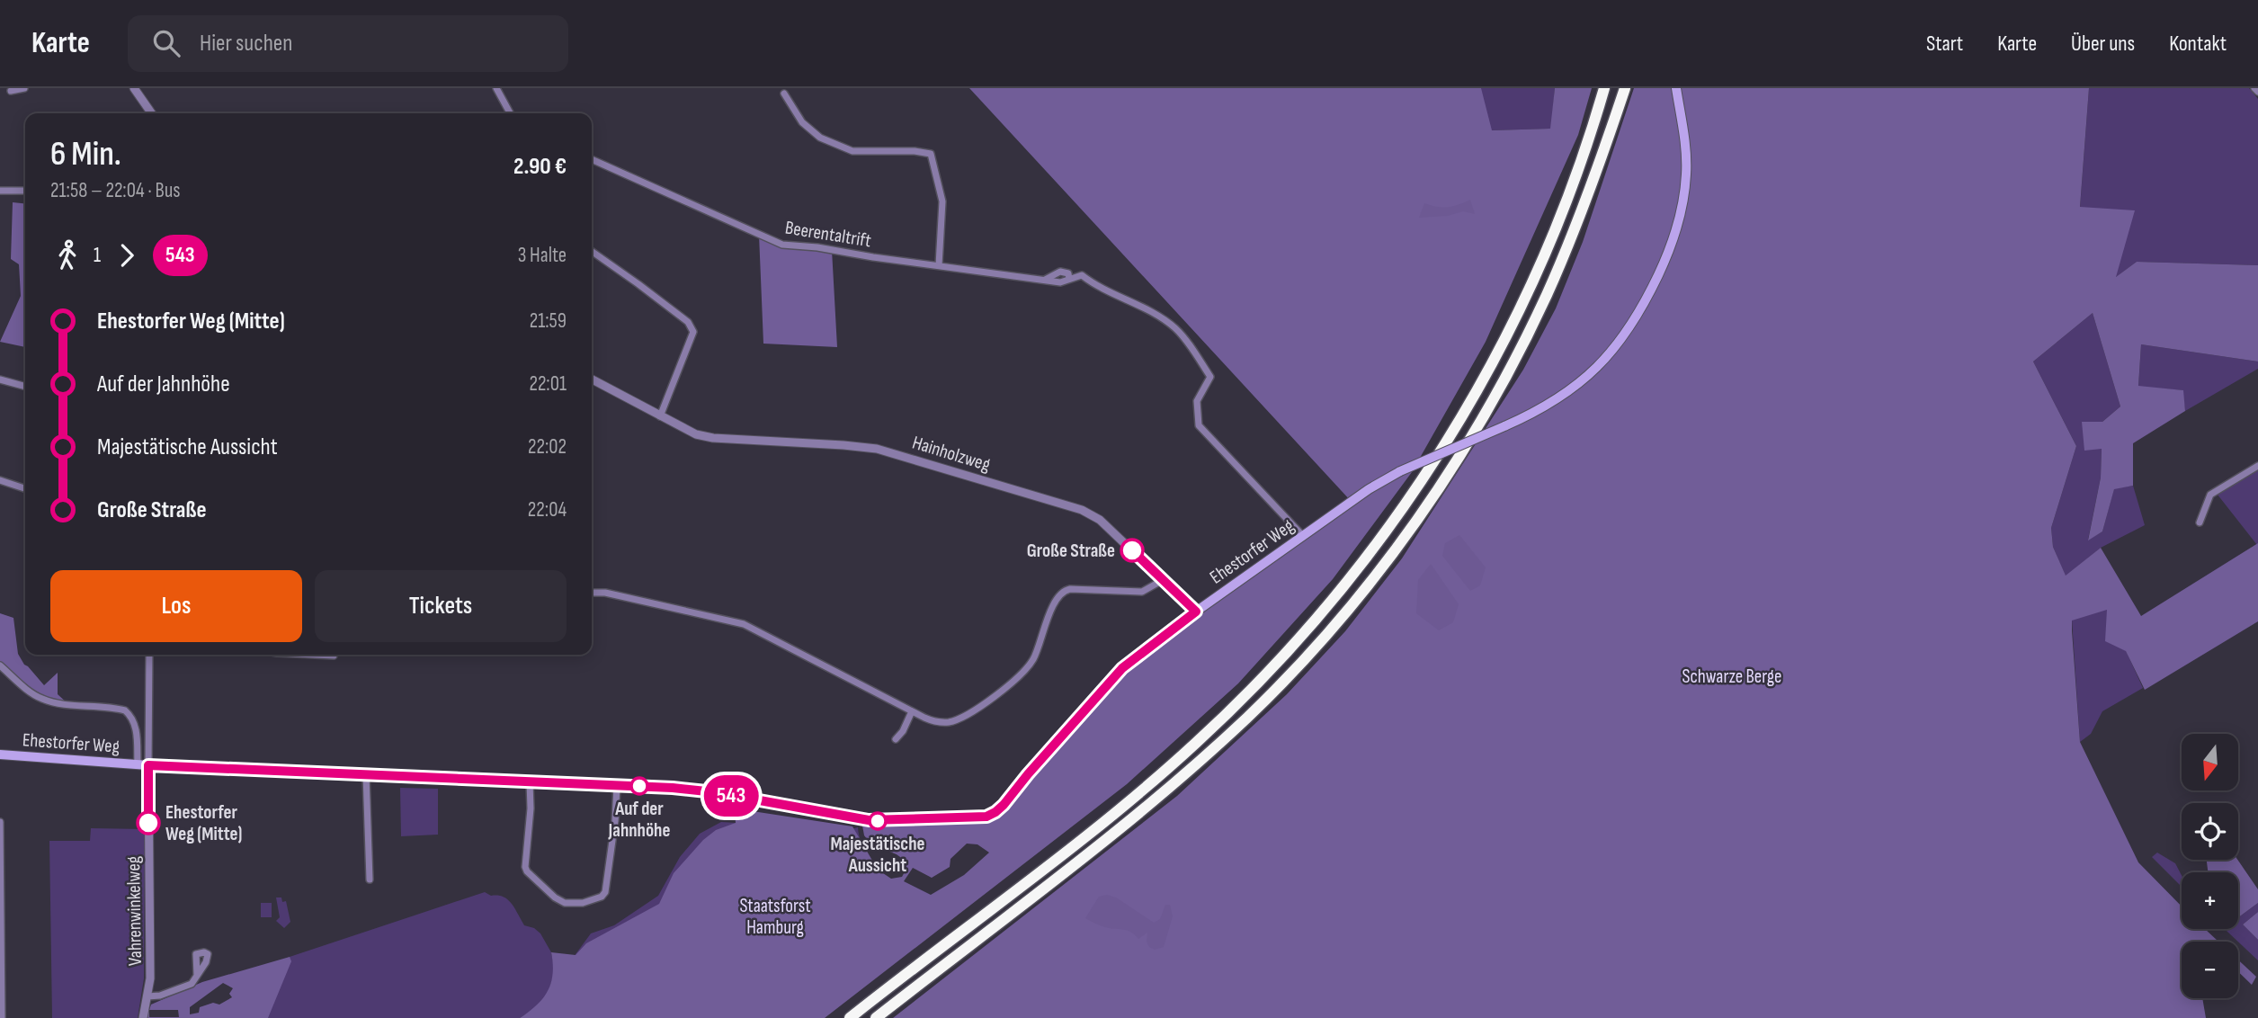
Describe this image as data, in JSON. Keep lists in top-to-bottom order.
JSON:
{
  "streets": {
    "main road": ["Ehestorfer Weg"],
    "street": ["Beerentaltrift", "Hainholzweg", "Vahrenwinkelweg"]
  },
  "crossings": [
    ["Beerentaltrift", "Ehestorfer Weg"],
    ["Hainholzweg", "Ehestorfer Weg"],
    ["Ehestorfer Weg", "Vahrenwinkelweg"]
  ],
  "parks": ["Schwarze Berge", "Staatsforst Hamburg"],
  "places": [
    "Große Straße",
    "Auf der Jahnhöhe",
    "Majestätische Aussicht",
    "Ehestorfer Weg (Mitte)"
  ],
  "lines": ["bus line 543"],
  "north": "bottom",
  "page": {
    "header": "Karte",
    "search": "Hier suchen",
    "nav": [
      "Start",
      "Karte",
      "Über uns",
      "Kontakt"
    ],
    "on_map": "543",
    "heading": ["6 Min.", "21:58 – 22:04 · Bus", "2.90 €"],
    "legs": ["1", "543", "3 Halte"],
    "list": [
      {
        "name": "Ehestorfer Weg (Mitte)",
        "value": "21:59"
      },
      {
        "name": "Auf der Jahnhöhe",
        "value": "22:01"
      },
      {
        "name": "Majestätische Aussicht",
        "value": "22:02"
      },
      {
        "name": "Große Straße",
        "value": "22:04"
      }
    ],
    "buttons": ["Los", "Tickets"],
    "map_buttons": ["+", "−"]
  }
}
